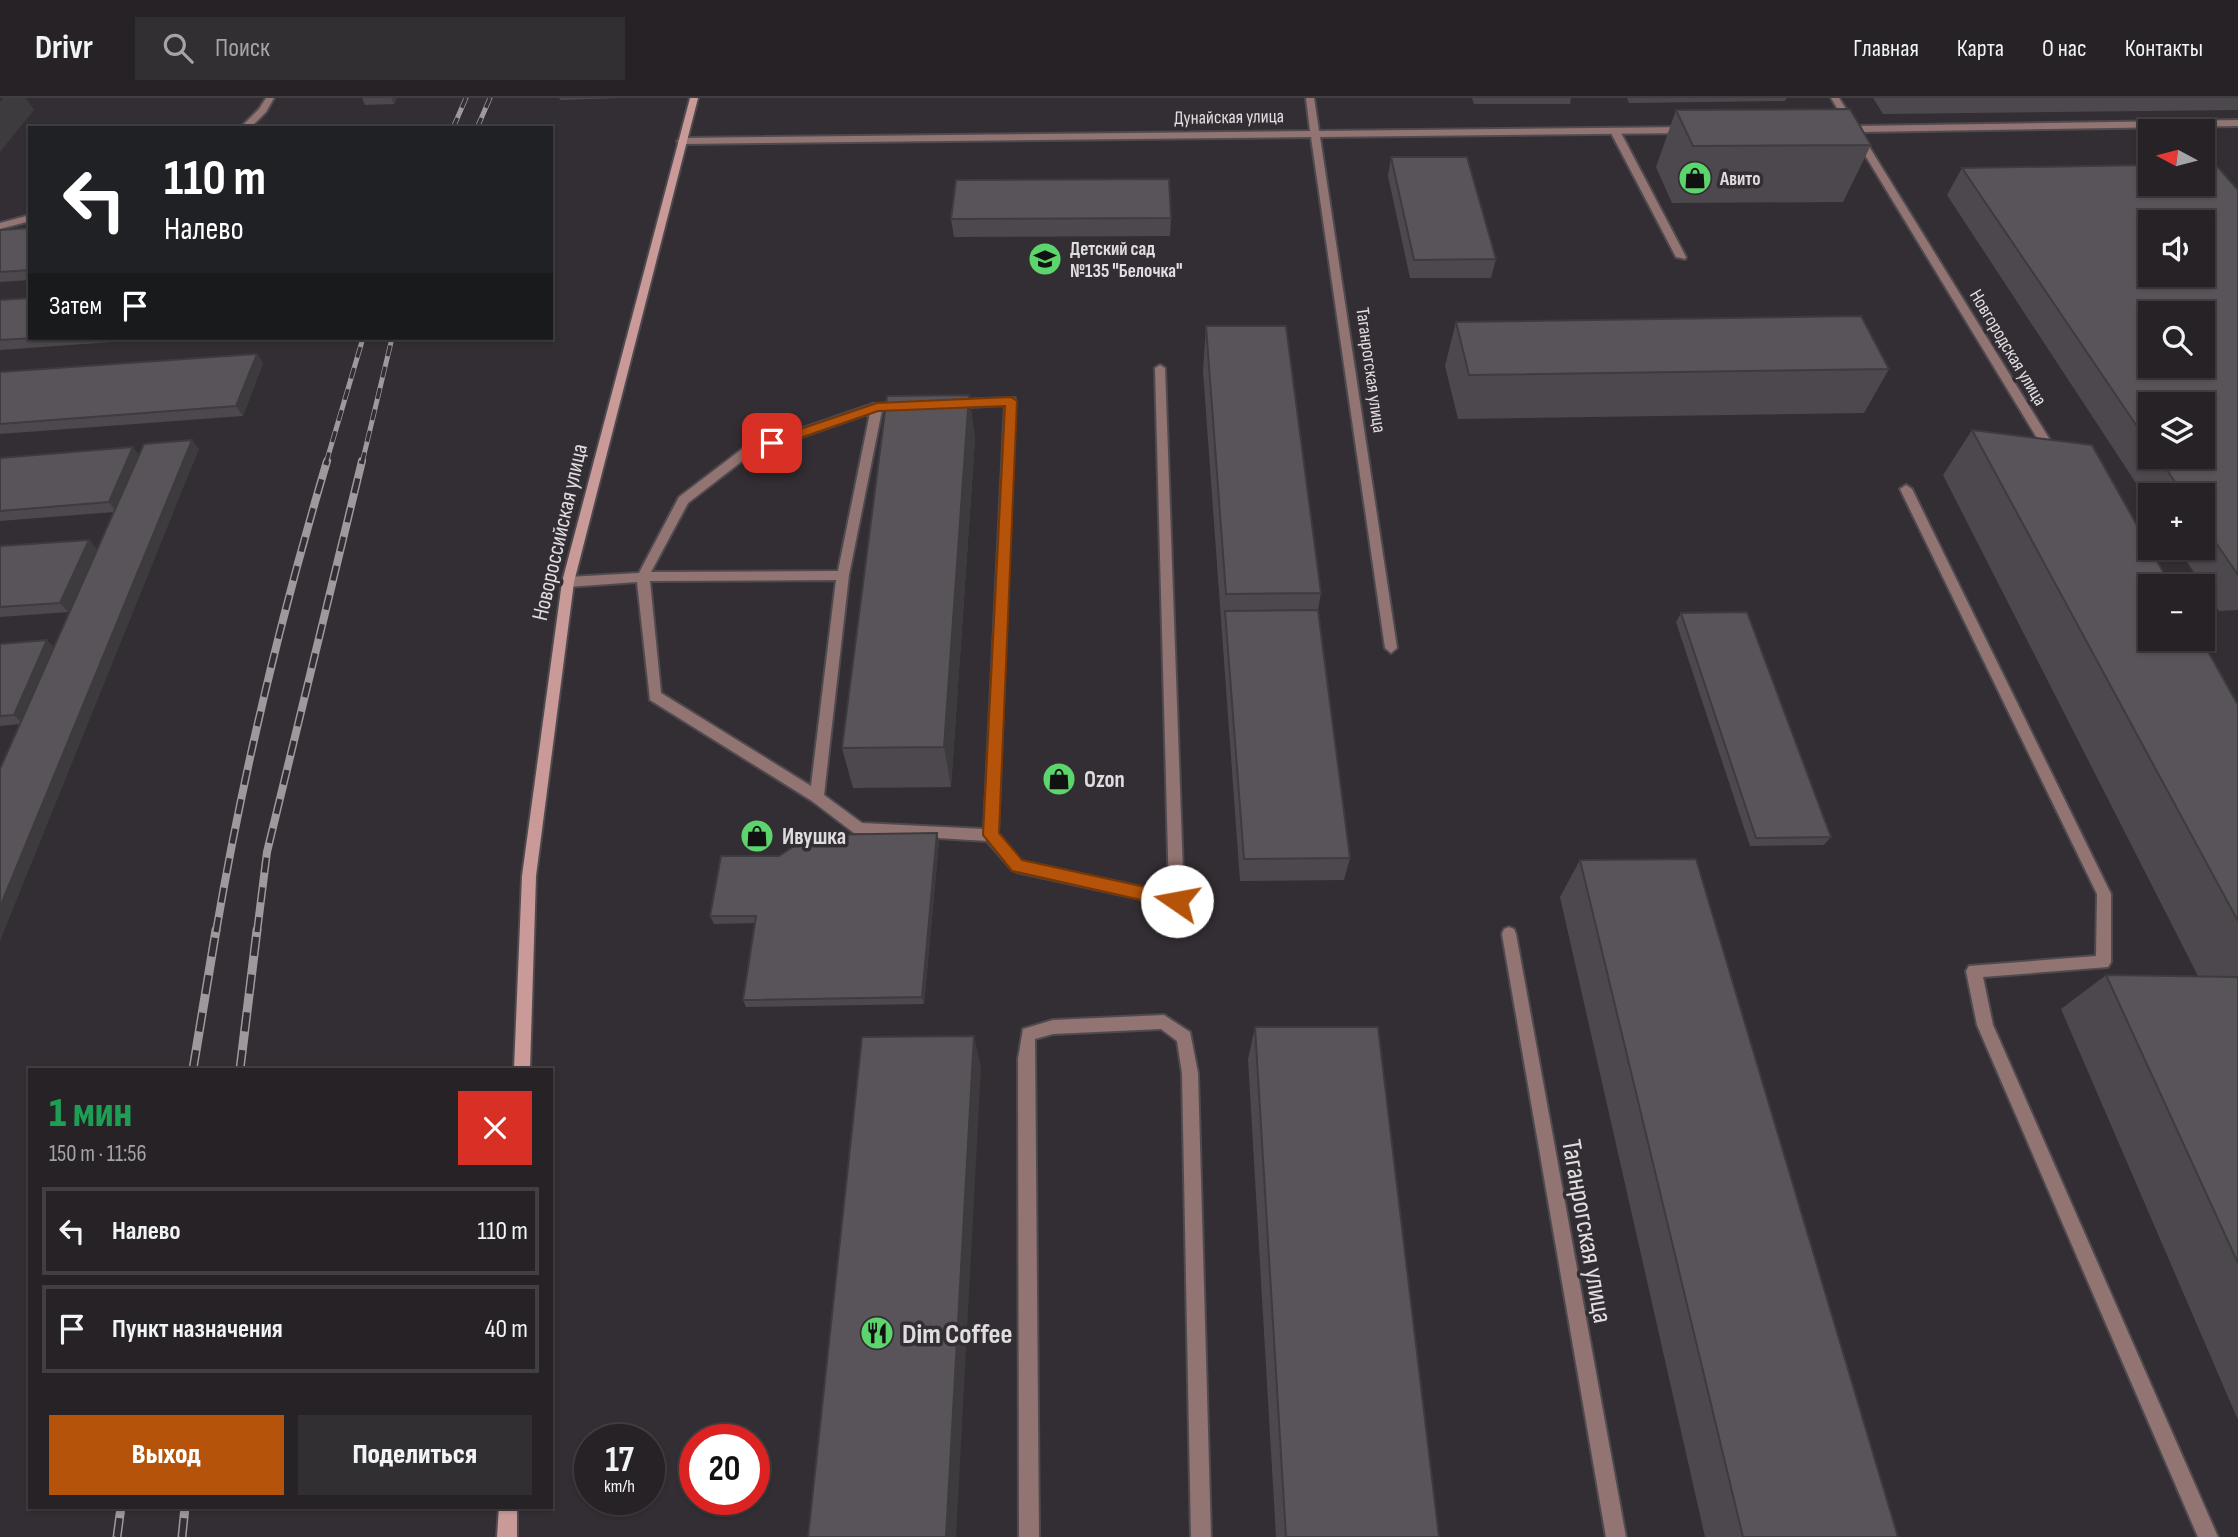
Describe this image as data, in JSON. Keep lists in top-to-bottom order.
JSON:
{
  "streets": {
    "main road": ["Новороссийская улица"],
    "street": ["Дунайская улица", "Новгородская улица", "Таганрогская улица"]
  },
  "crossings": [
    ["Дунайская улица", "Таганрогская улица"],
    ["Дунайская улица", "Новороссийская улица"]
  ],
  "places": {
    "shop": ["Авито", "Ozon", "Ивушка"],
    "school or university": ["Детский сад №135 \"Белочка\""],
    "restaurant": ["Dim Coffee"]
  },
  "north": "left",
  "page": {
    "header": "Drivr",
    "search": "Поиск",
    "nav": [
      "Главная",
      "Карта",
      "О нас",
      "Контакты"
    ],
    "map_buttons": ["+", "−"],
    "turn": ["110 m", "Налево"],
    "then": "Затем",
    "heading": ["1 мин", "150 m · 11:56"],
    "list": [
      {
        "name": "Налево",
        "value": "110 m"
      },
      {
        "name": "Пункт назначения",
        "value": "40 m"
      }
    ],
    "buttons": ["Выход", "Поделиться"],
    "speed": "17 km/h",
    "limit": "20"
  }
}
